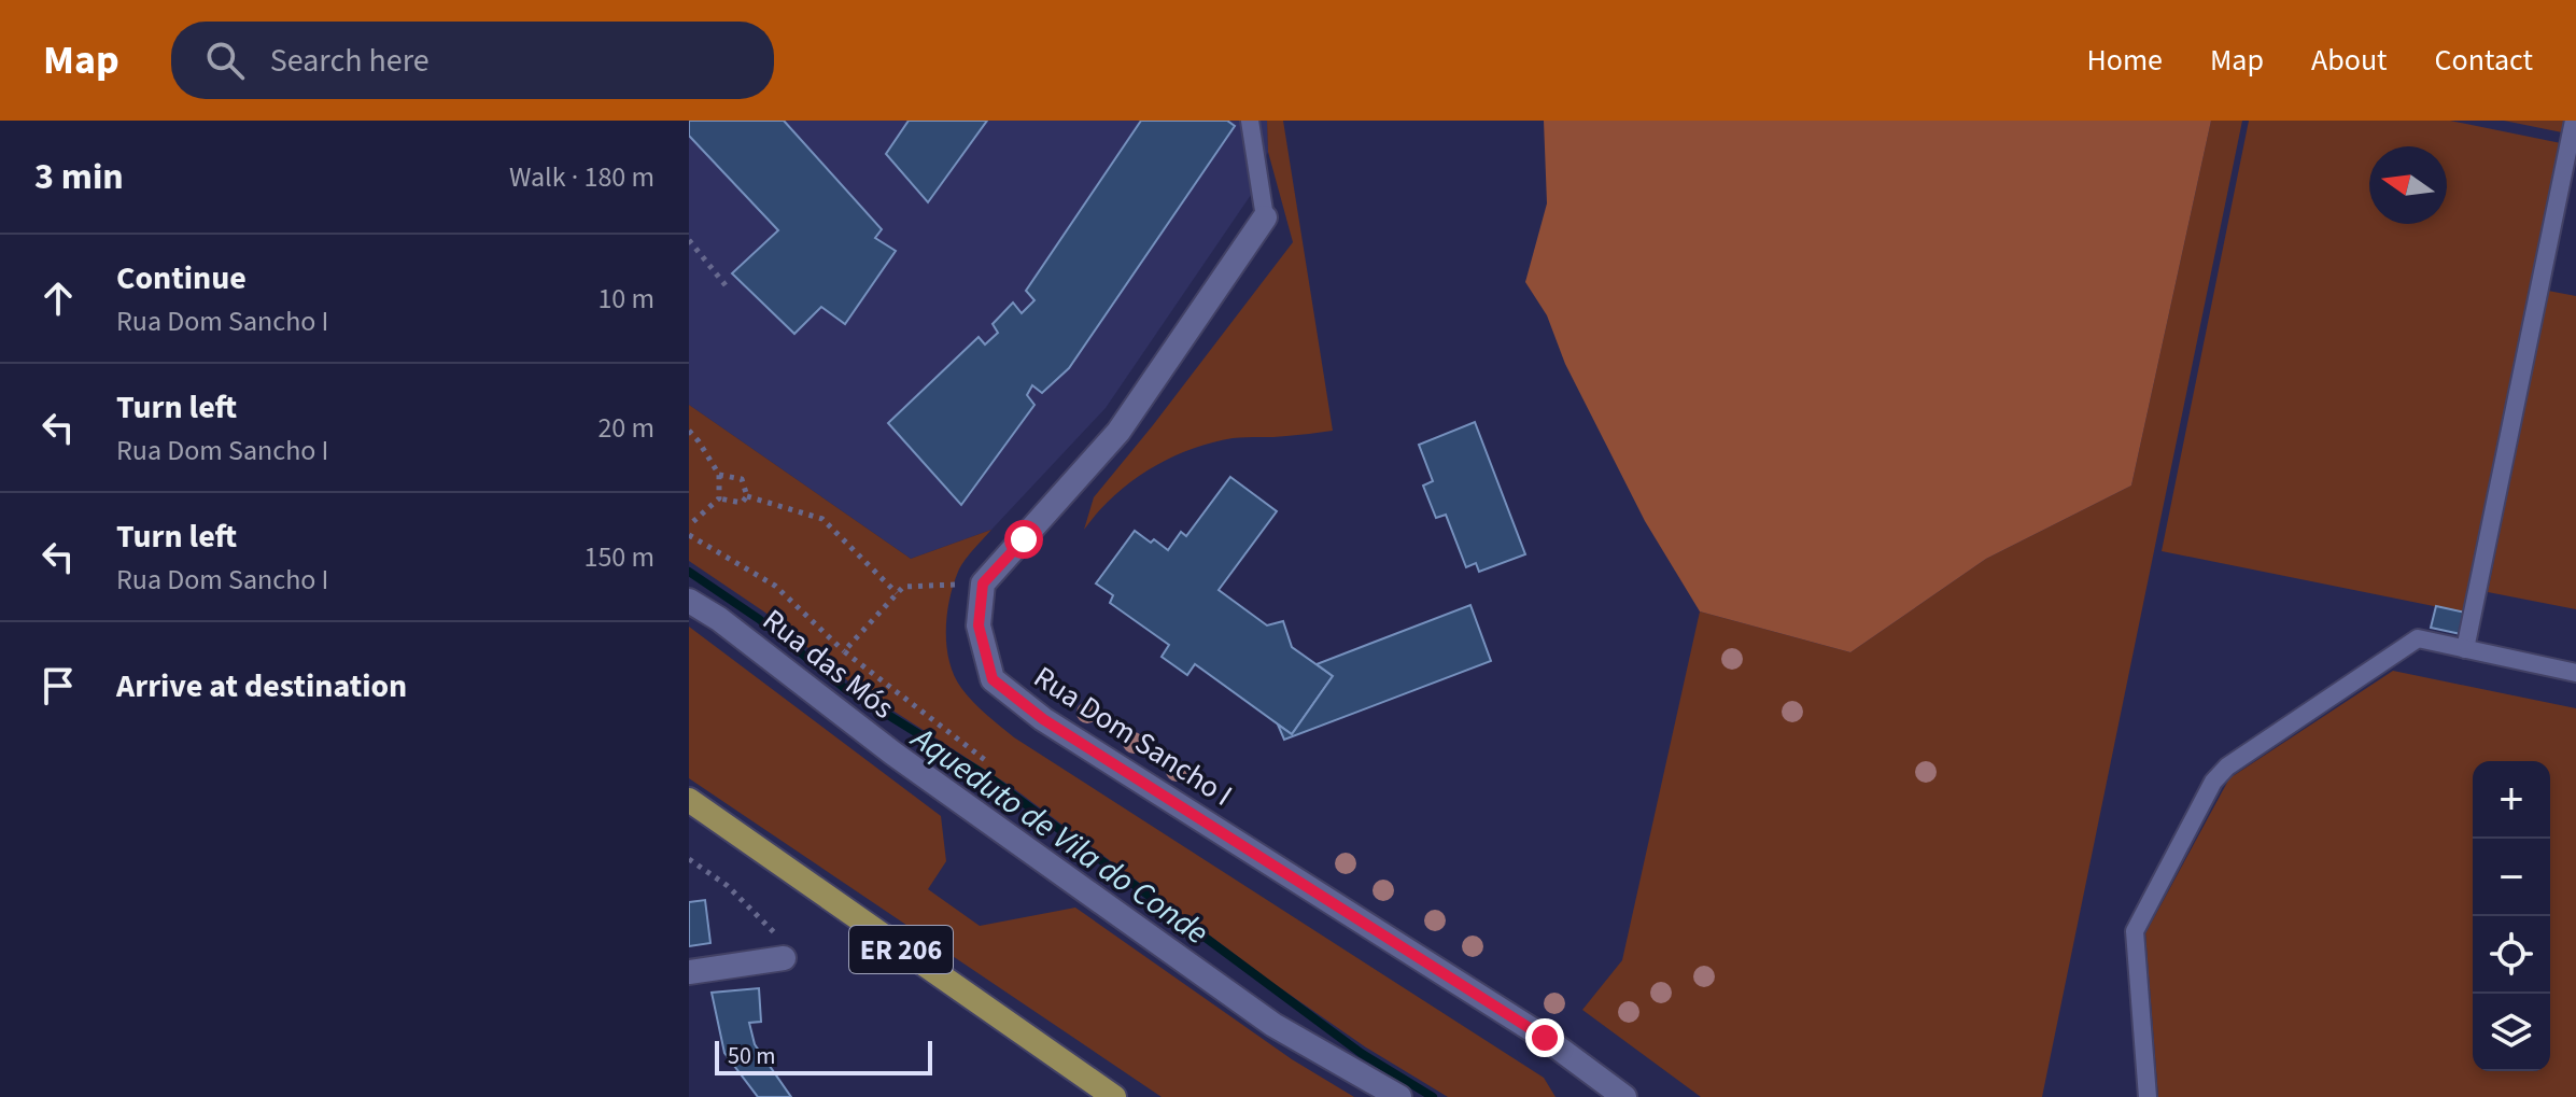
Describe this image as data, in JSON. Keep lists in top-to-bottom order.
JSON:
{
  "streets": {
    "main road": ["ER 206"],
    "street": ["Rua das Mós", "Rua Dom Sancho I"]
  },
  "water": ["Aqueduto de Vila do Conde"],
  "scale_bar": "50 m",
  "north": "left",
  "page": {
    "header": "Map",
    "search": "Search here",
    "nav": [
      "Home",
      "Map",
      "About",
      "Contact"
    ],
    "heading": ["3 min", "Walk · 180 m"],
    "list": [
      ["Continue", "Rua Dom Sancho I", "10 m"],
      ["Turn left", "Rua Dom Sancho I", "20 m"],
      ["Turn left", "Rua Dom Sancho I", "150 m"],
      "Arrive at destination"
    ],
    "map_buttons": ["+", "−"],
    "scale": "50 m"
  }
}
